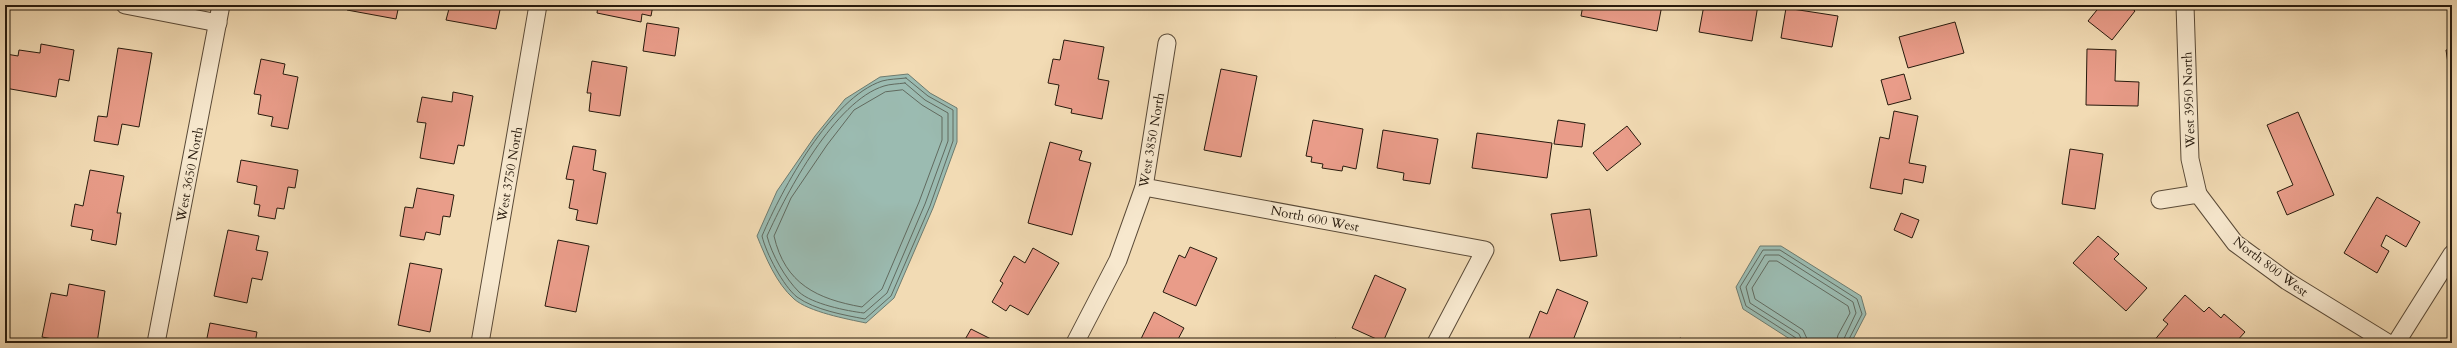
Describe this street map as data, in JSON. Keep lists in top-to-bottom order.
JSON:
{
  "streets": {
    "street": [
      "West 3950 North",
      "West 3850 North",
      "West 3650 North",
      "West 3750 North",
      "North 600 West",
      "North 800 West"
    ]
  },
  "crossings": [
    ["West 3950 North", "North 800 West"],
    ["West 3850 North", "North 600 West"]
  ]
}
